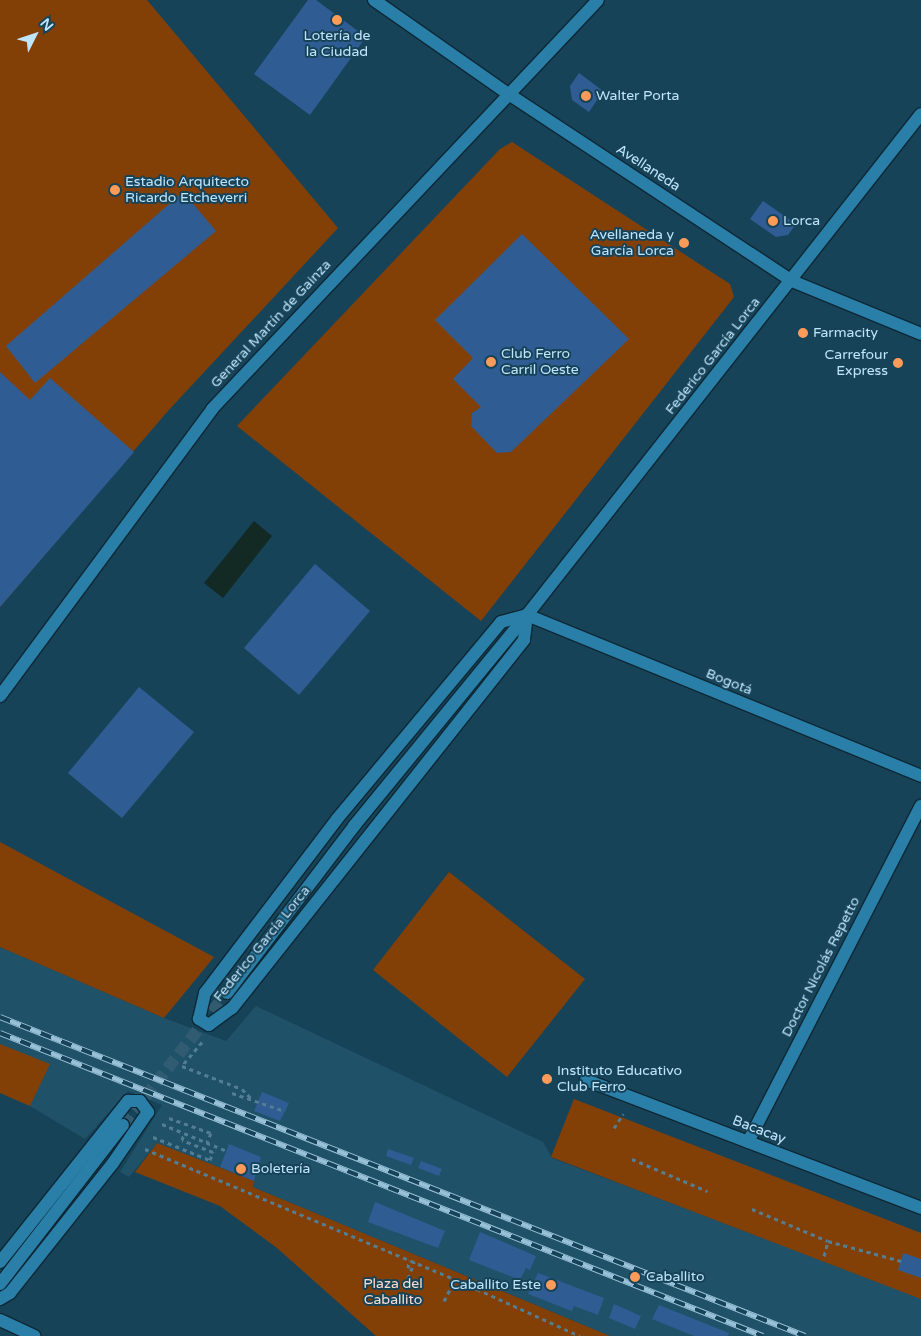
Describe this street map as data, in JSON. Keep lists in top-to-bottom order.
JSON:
{
  "streets": {
    "street": [
      "Avellaneda",
      "General Martín de Gainza",
      "Federico García Lorca",
      "Bogotá",
      "Doctor Nicolás Repetto",
      "Bacacay"
    ]
  },
  "crossings": [
    ["Avellaneda", "General Martín de Gainza"],
    ["Avellaneda", "Federico García Lorca"],
    ["Federico García Lorca", "Bogotá"],
    ["Doctor Nicolás Repetto", "Bacacay"]
  ],
  "parks": ["Plaza del Caballito"],
  "places": [
    "Lotería de la Ciudad",
    "Walter Porta",
    "Estadio Arquitecto Ricardo Etcheverri",
    "Lorca",
    "Avellaneda y García Lorca",
    "Farmacity",
    "Club Ferro Carril Oeste",
    "Carrefour Express",
    "Instituto Educativo Club Ferro",
    "Boletería",
    "Caballito",
    "Caballito Este"
  ],
  "north": "top right"
}
